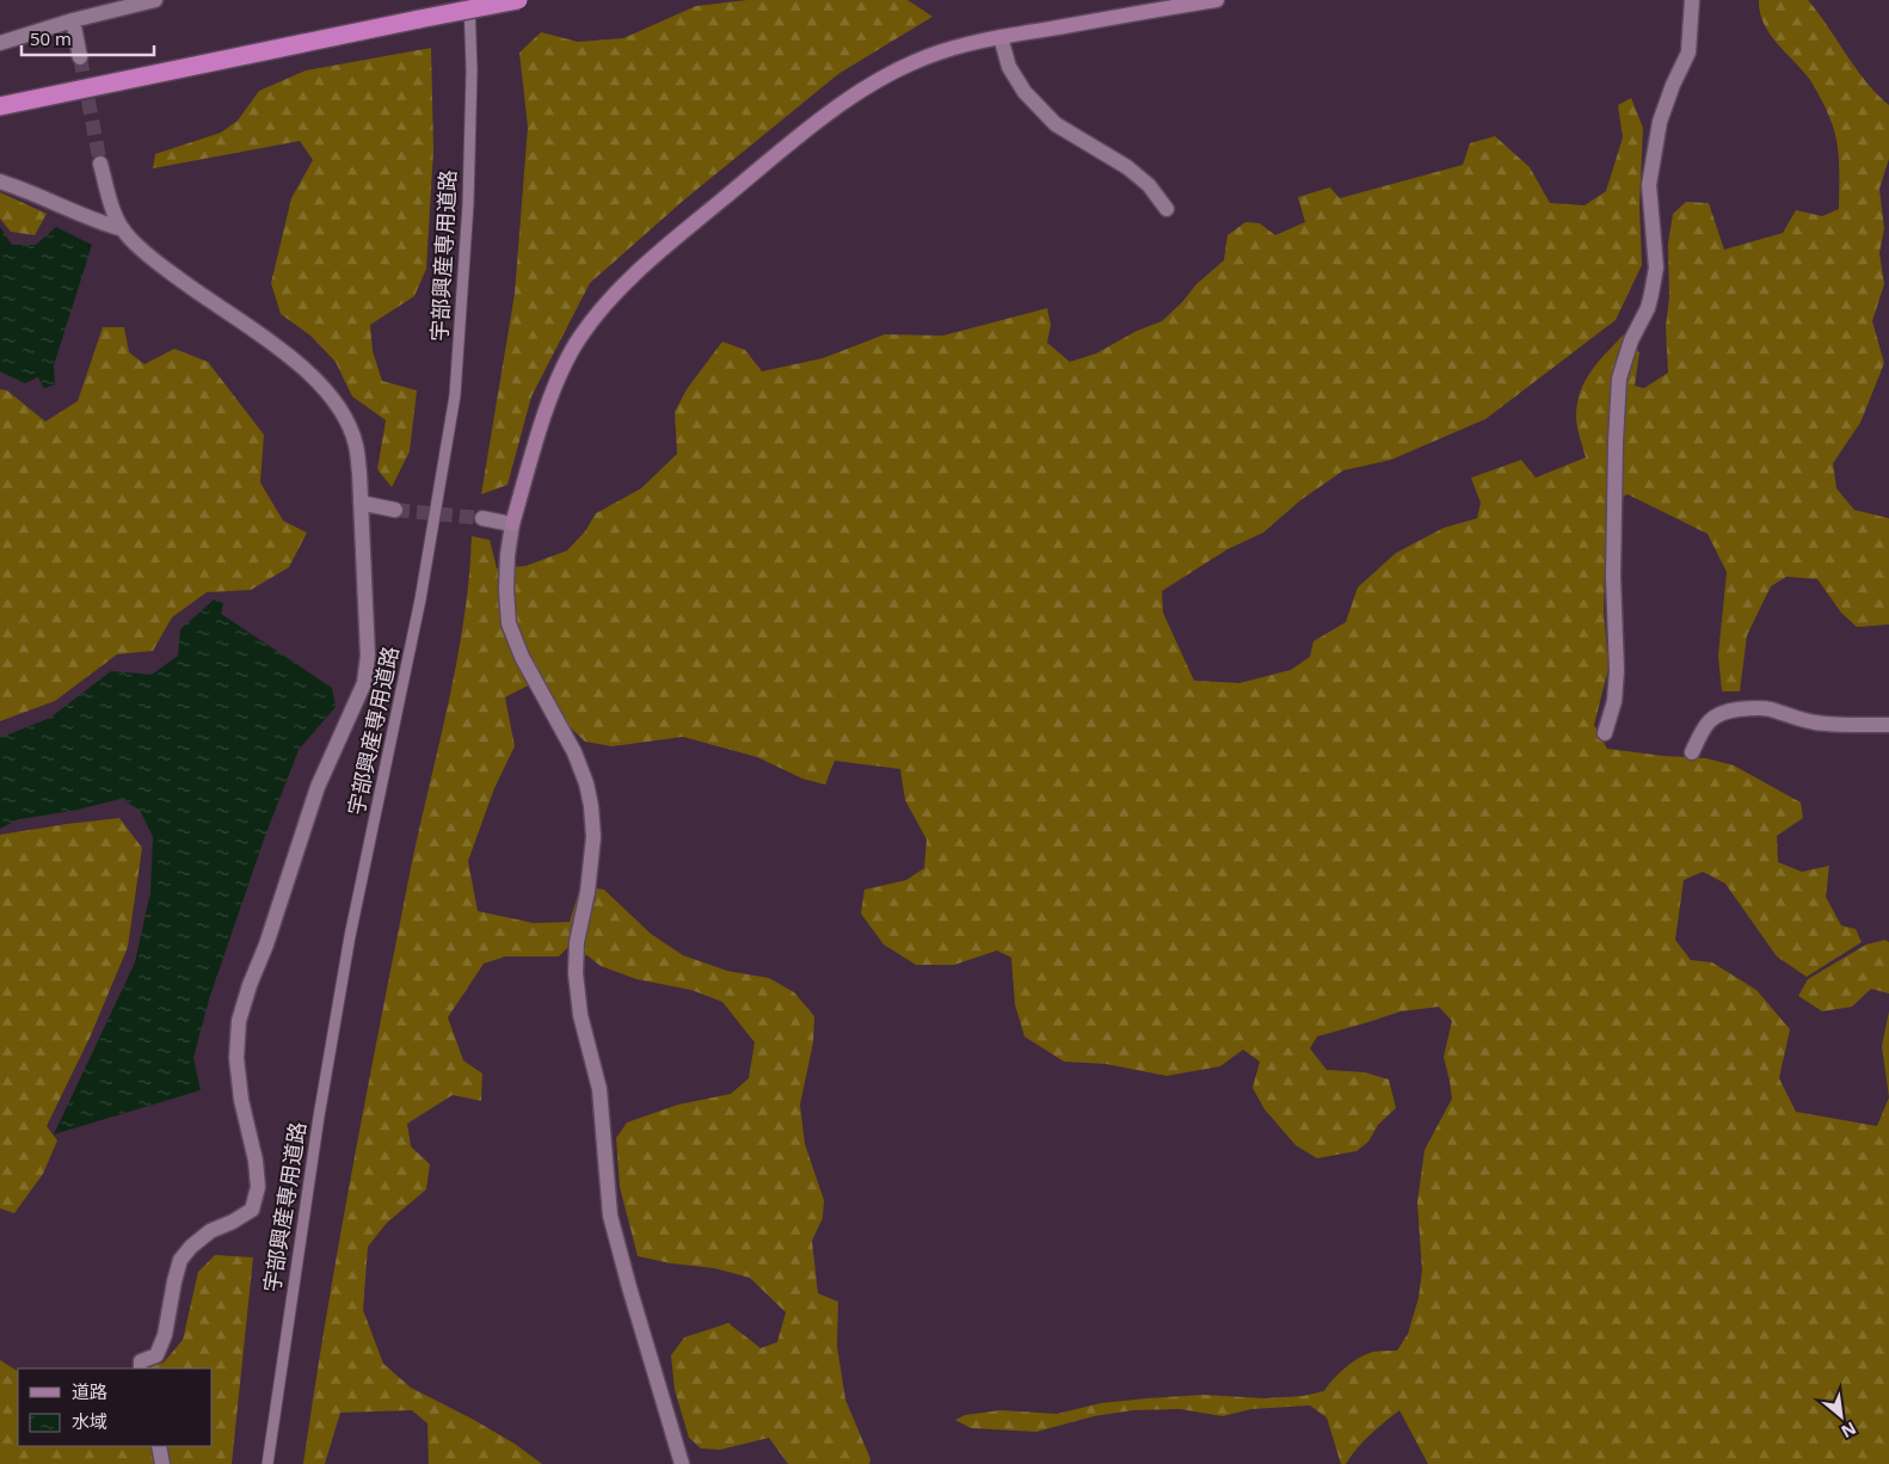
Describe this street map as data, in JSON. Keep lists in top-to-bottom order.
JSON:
{
  "streets": {
    "lane": ["宇部興産専用道路"]
  },
  "legend": ["道路", "水域"],
  "scale_bar": "50 m",
  "north": "bottom right"
}
